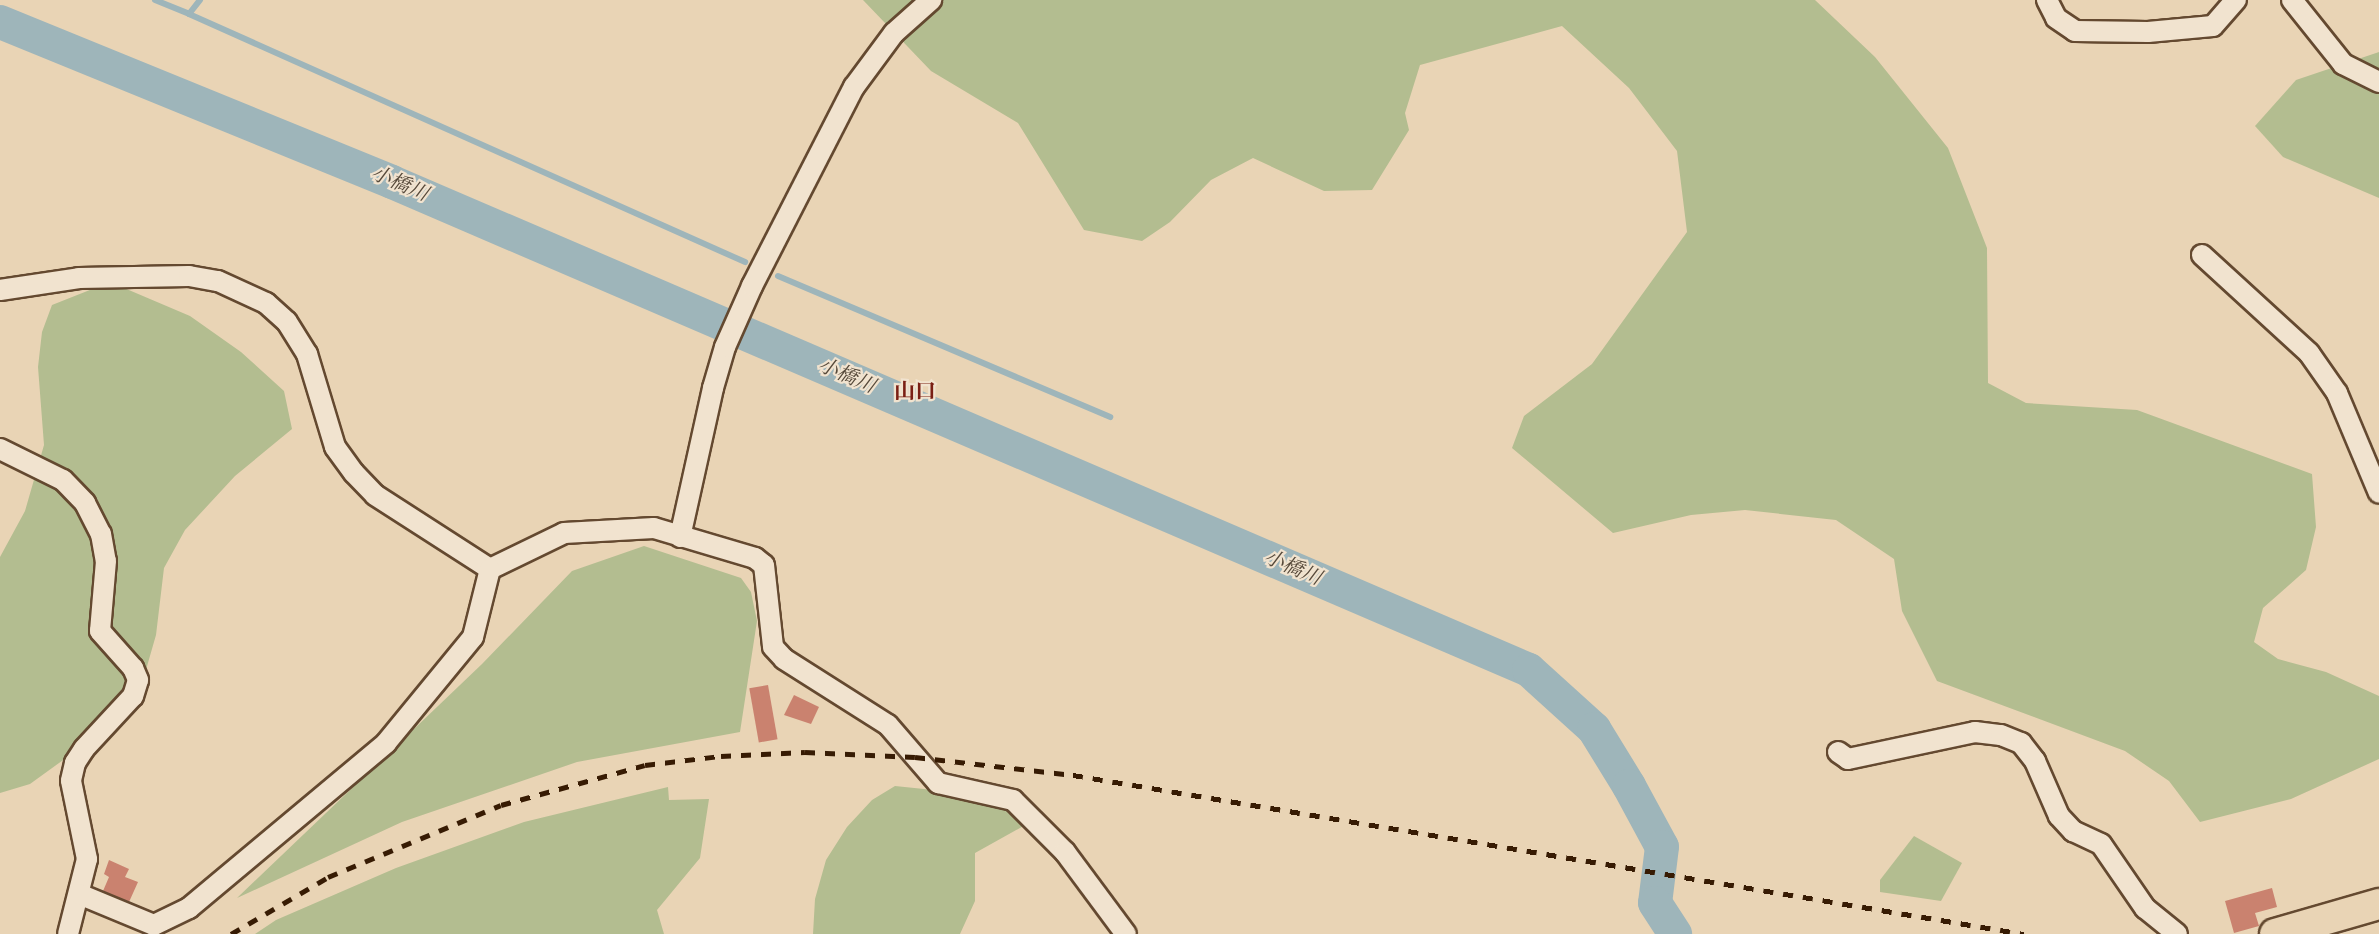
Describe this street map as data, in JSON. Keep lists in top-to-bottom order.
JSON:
{
  "districts": ["山口"],
  "water": ["小橋川"]
}
